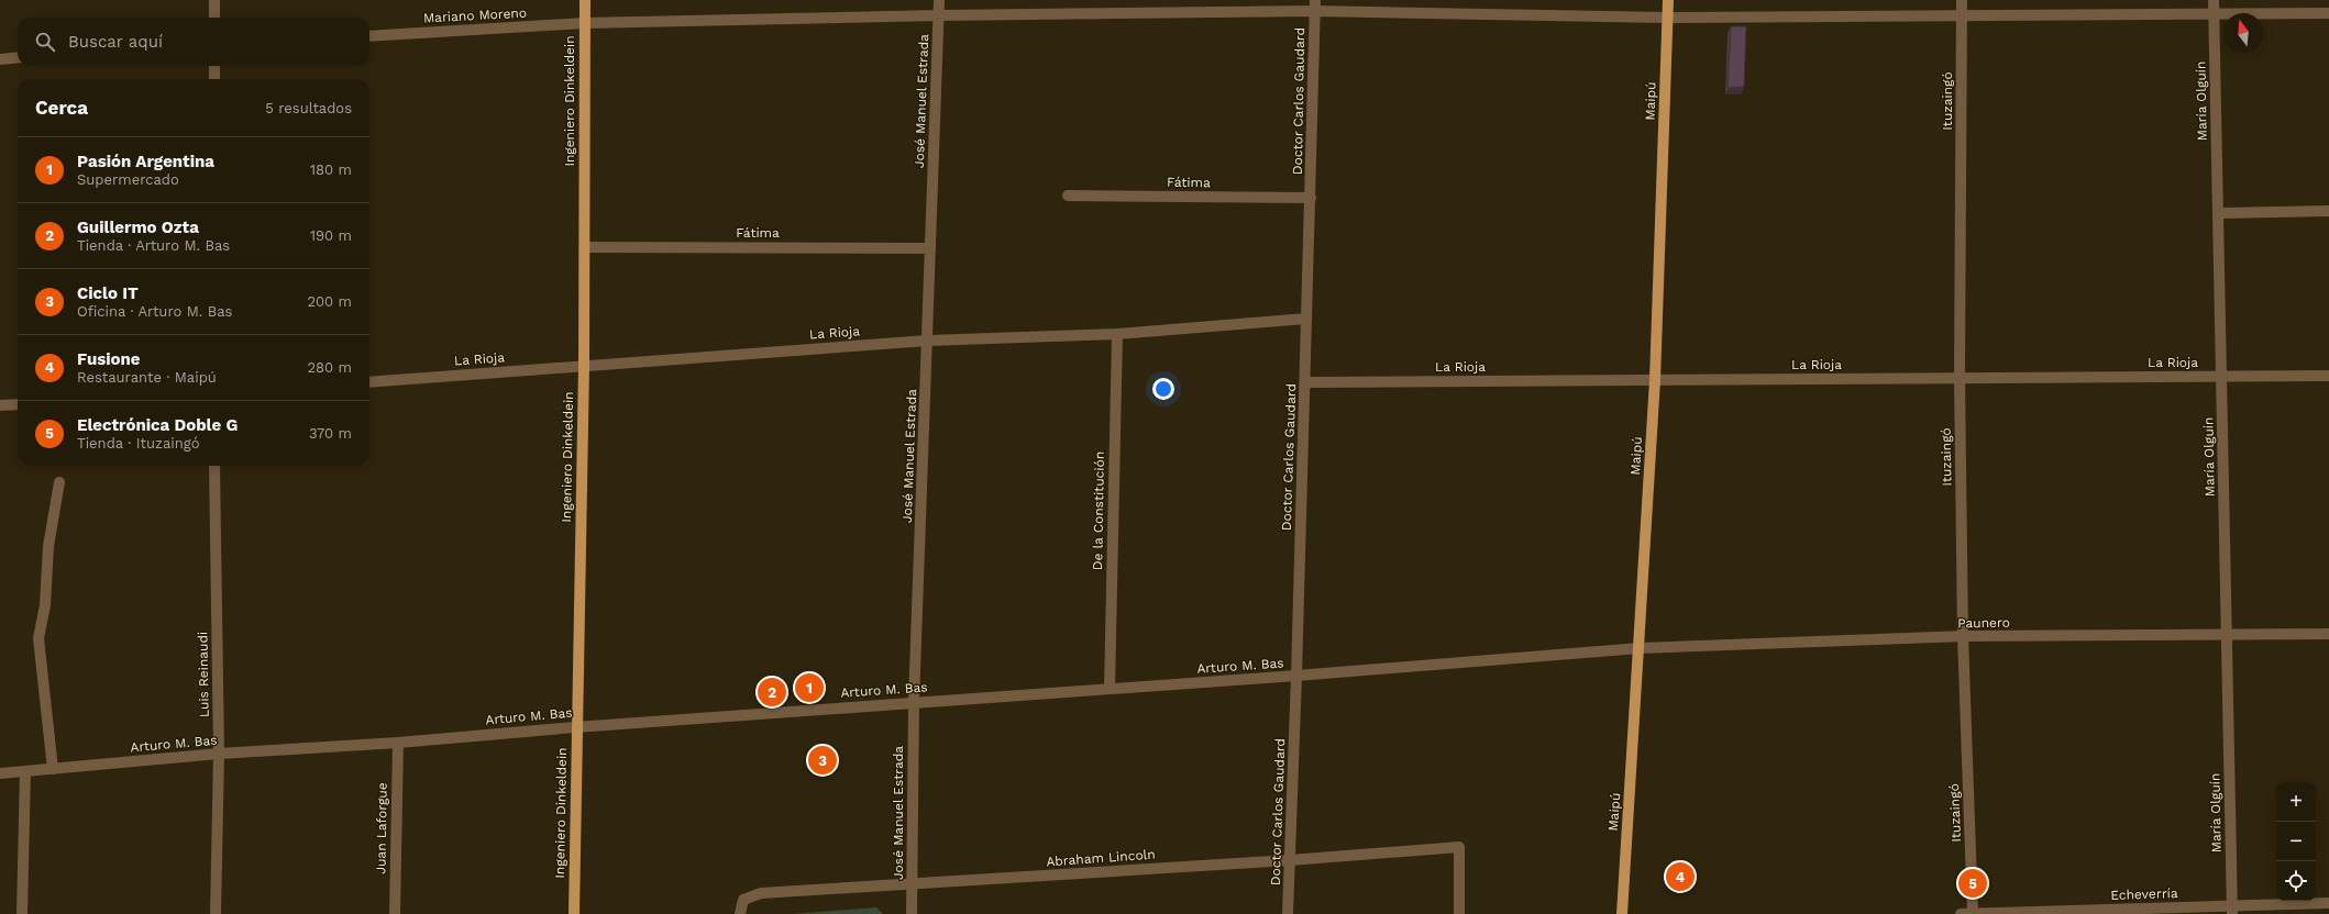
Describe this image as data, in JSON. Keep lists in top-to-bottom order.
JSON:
{
  "streets": {
    "main road": ["Ingeniero Dinkeldein", "Maipú"],
    "street": [
      "Mariano Moreno",
      "José Manuel Estrada",
      "Doctor Carlos Gaudard",
      "Ituzaingó",
      "María Olguín",
      "Fátima",
      "La Rioja",
      "De la Constitución",
      "Paunero",
      "Arturo M. Bas",
      "Luis Reinaudi",
      "Juan Laforgue",
      "Abraham Lincoln",
      "Echeverría"
    ]
  },
  "crossings": [
    ["Mariano Moreno", "Ingeniero Dinkeldein"],
    ["Mariano Moreno", "José Manuel Estrada"],
    ["Mariano Moreno", "Doctor Carlos Gaudard"],
    ["Mariano Moreno", "Maipú"],
    ["Mariano Moreno", "Ituzaingó"],
    ["Mariano Moreno", "María Olguín"],
    ["Ingeniero Dinkeldein", "Fátima"],
    ["Ingeniero Dinkeldein", "La Rioja"],
    ["Ingeniero Dinkeldein", "Arturo M. Bas"],
    ["José Manuel Estrada", "Fátima"],
    ["José Manuel Estrada", "La Rioja"],
    ["José Manuel Estrada", "Arturo M. Bas"],
    ["José Manuel Estrada", "Abraham Lincoln"],
    ["Doctor Carlos Gaudard", "Fátima"],
    ["Doctor Carlos Gaudard", "La Rioja"],
    ["Doctor Carlos Gaudard", "Arturo M. Bas"],
    ["Doctor Carlos Gaudard", "Abraham Lincoln"],
    ["Maipú", "La Rioja"],
    ["Maipú", "Paunero"],
    ["Maipú", "Arturo M. Bas"],
    ["Ituzaingó", "La Rioja"],
    ["Ituzaingó", "Paunero"],
    ["Ituzaingó", "Echeverría"],
    ["María Olguín", "La Rioja"],
    ["María Olguín", "Paunero"],
    ["María Olguín", "Echeverría"],
    ["La Rioja", "De la Constitución"],
    ["De la Constitución", "Arturo M. Bas"],
    ["Paunero", "Arturo M. Bas"],
    ["Arturo M. Bas", "Luis Reinaudi"],
    ["Arturo M. Bas", "Juan Laforgue"]
  ],
  "north": "top",
  "page": {
    "search": "Buscar aquí",
    "heading": ["Cerca", "5 resultados"],
    "list": [
      {
        "mark": "1",
        "name": "Pasión Argentina",
        "note": "Supermercado",
        "value": "180 m"
      },
      {
        "mark": "2",
        "name": "Guillermo Ozta",
        "note": "Tienda · Arturo M. Bas",
        "value": "190 m"
      },
      {
        "mark": "3",
        "name": "Ciclo IT",
        "note": "Oficina · Arturo M. Bas",
        "value": "200 m"
      },
      {
        "mark": "4",
        "name": "Fusione",
        "note": "Restaurante · Maipú",
        "value": "280 m"
      },
      {
        "mark": "5",
        "name": "Electrónica Doble G",
        "note": "Tienda · Ituzaingó",
        "value": "370 m"
      }
    ],
    "pins": [
      "1",
      "2",
      "3",
      "4",
      "5"
    ],
    "map_buttons": ["+", "−"]
  }
}
